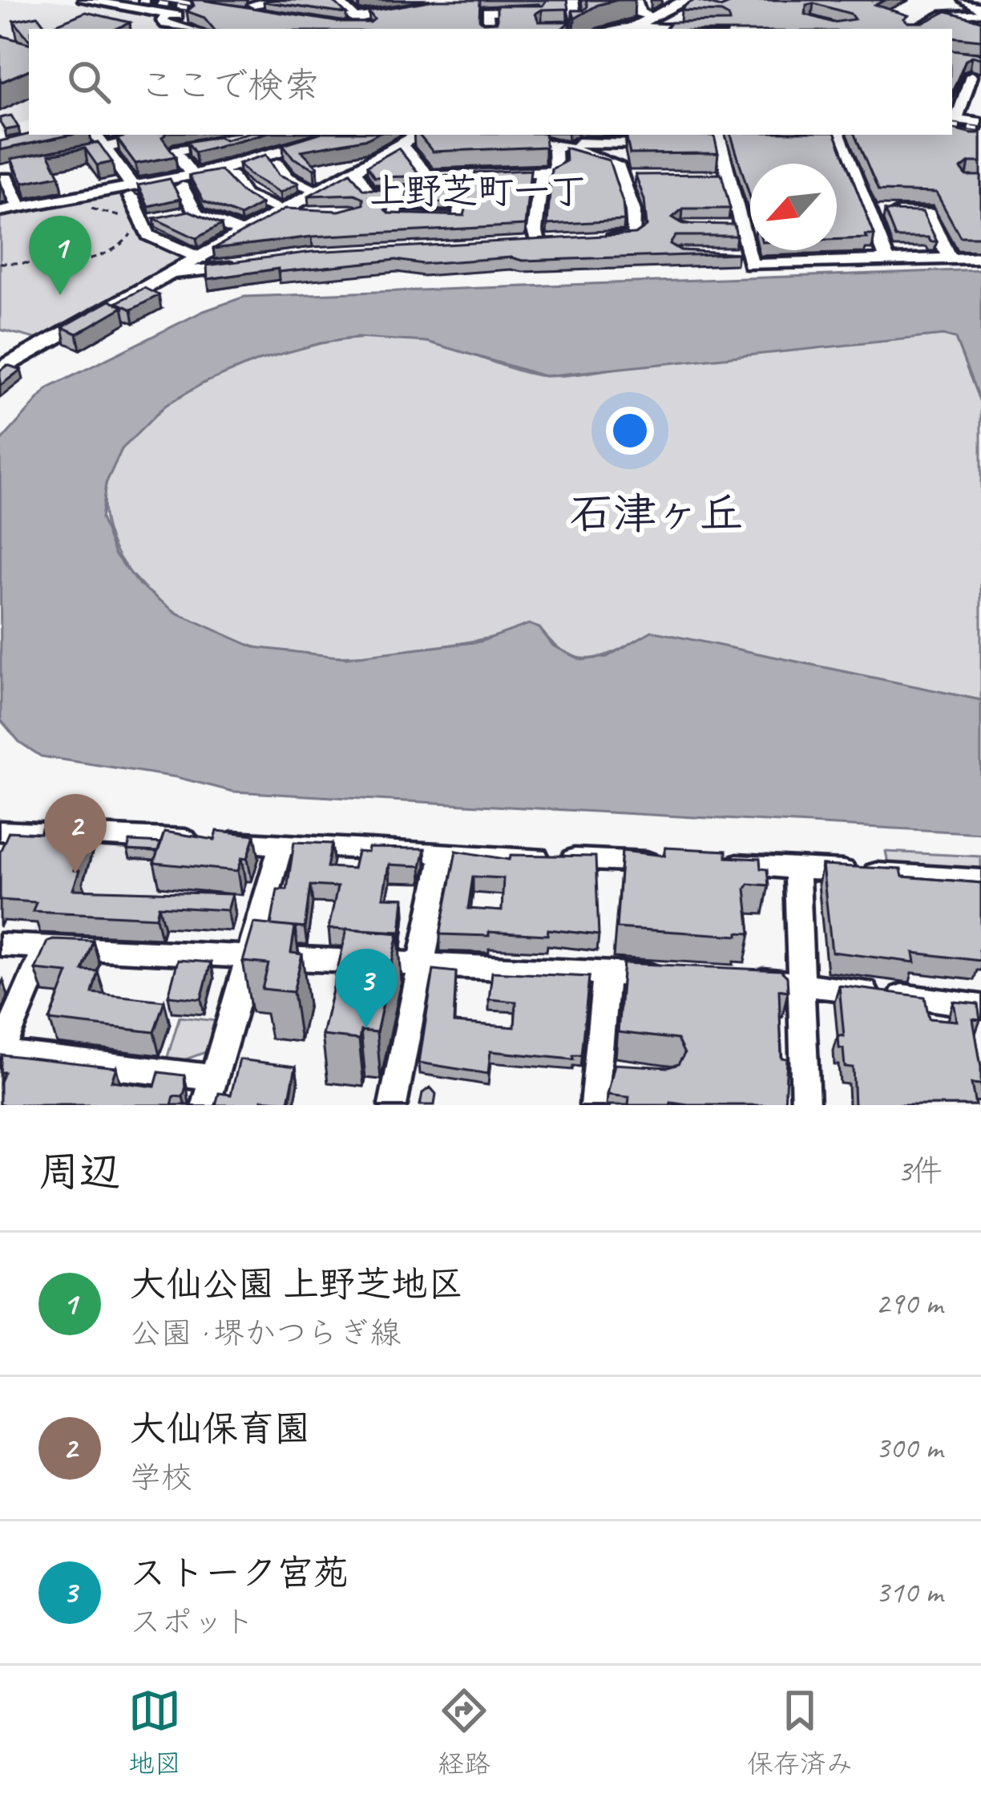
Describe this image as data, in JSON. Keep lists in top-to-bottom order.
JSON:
{
  "districts": ["上野芝町一丁", "石津ヶ丘"],
  "north": "bottom left",
  "page": {
    "search": "ここで検索",
    "pins": ["1", "2", "3"],
    "heading": ["周辺", "3件"],
    "list": [
      {
        "mark": "1",
        "name": "大仙公園 上野芝地区",
        "note": "公園 · 堺かつらぎ線",
        "value": "290 m"
      },
      {
        "mark": "2",
        "name": "大仙保育園",
        "note": "学校",
        "value": "300 m"
      },
      {
        "mark": "3",
        "name": "ストーク宮苑",
        "note": "スポット",
        "value": "310 m"
      }
    ],
    "nav": ["地図", "経路", "保存済み"]
  }
}
